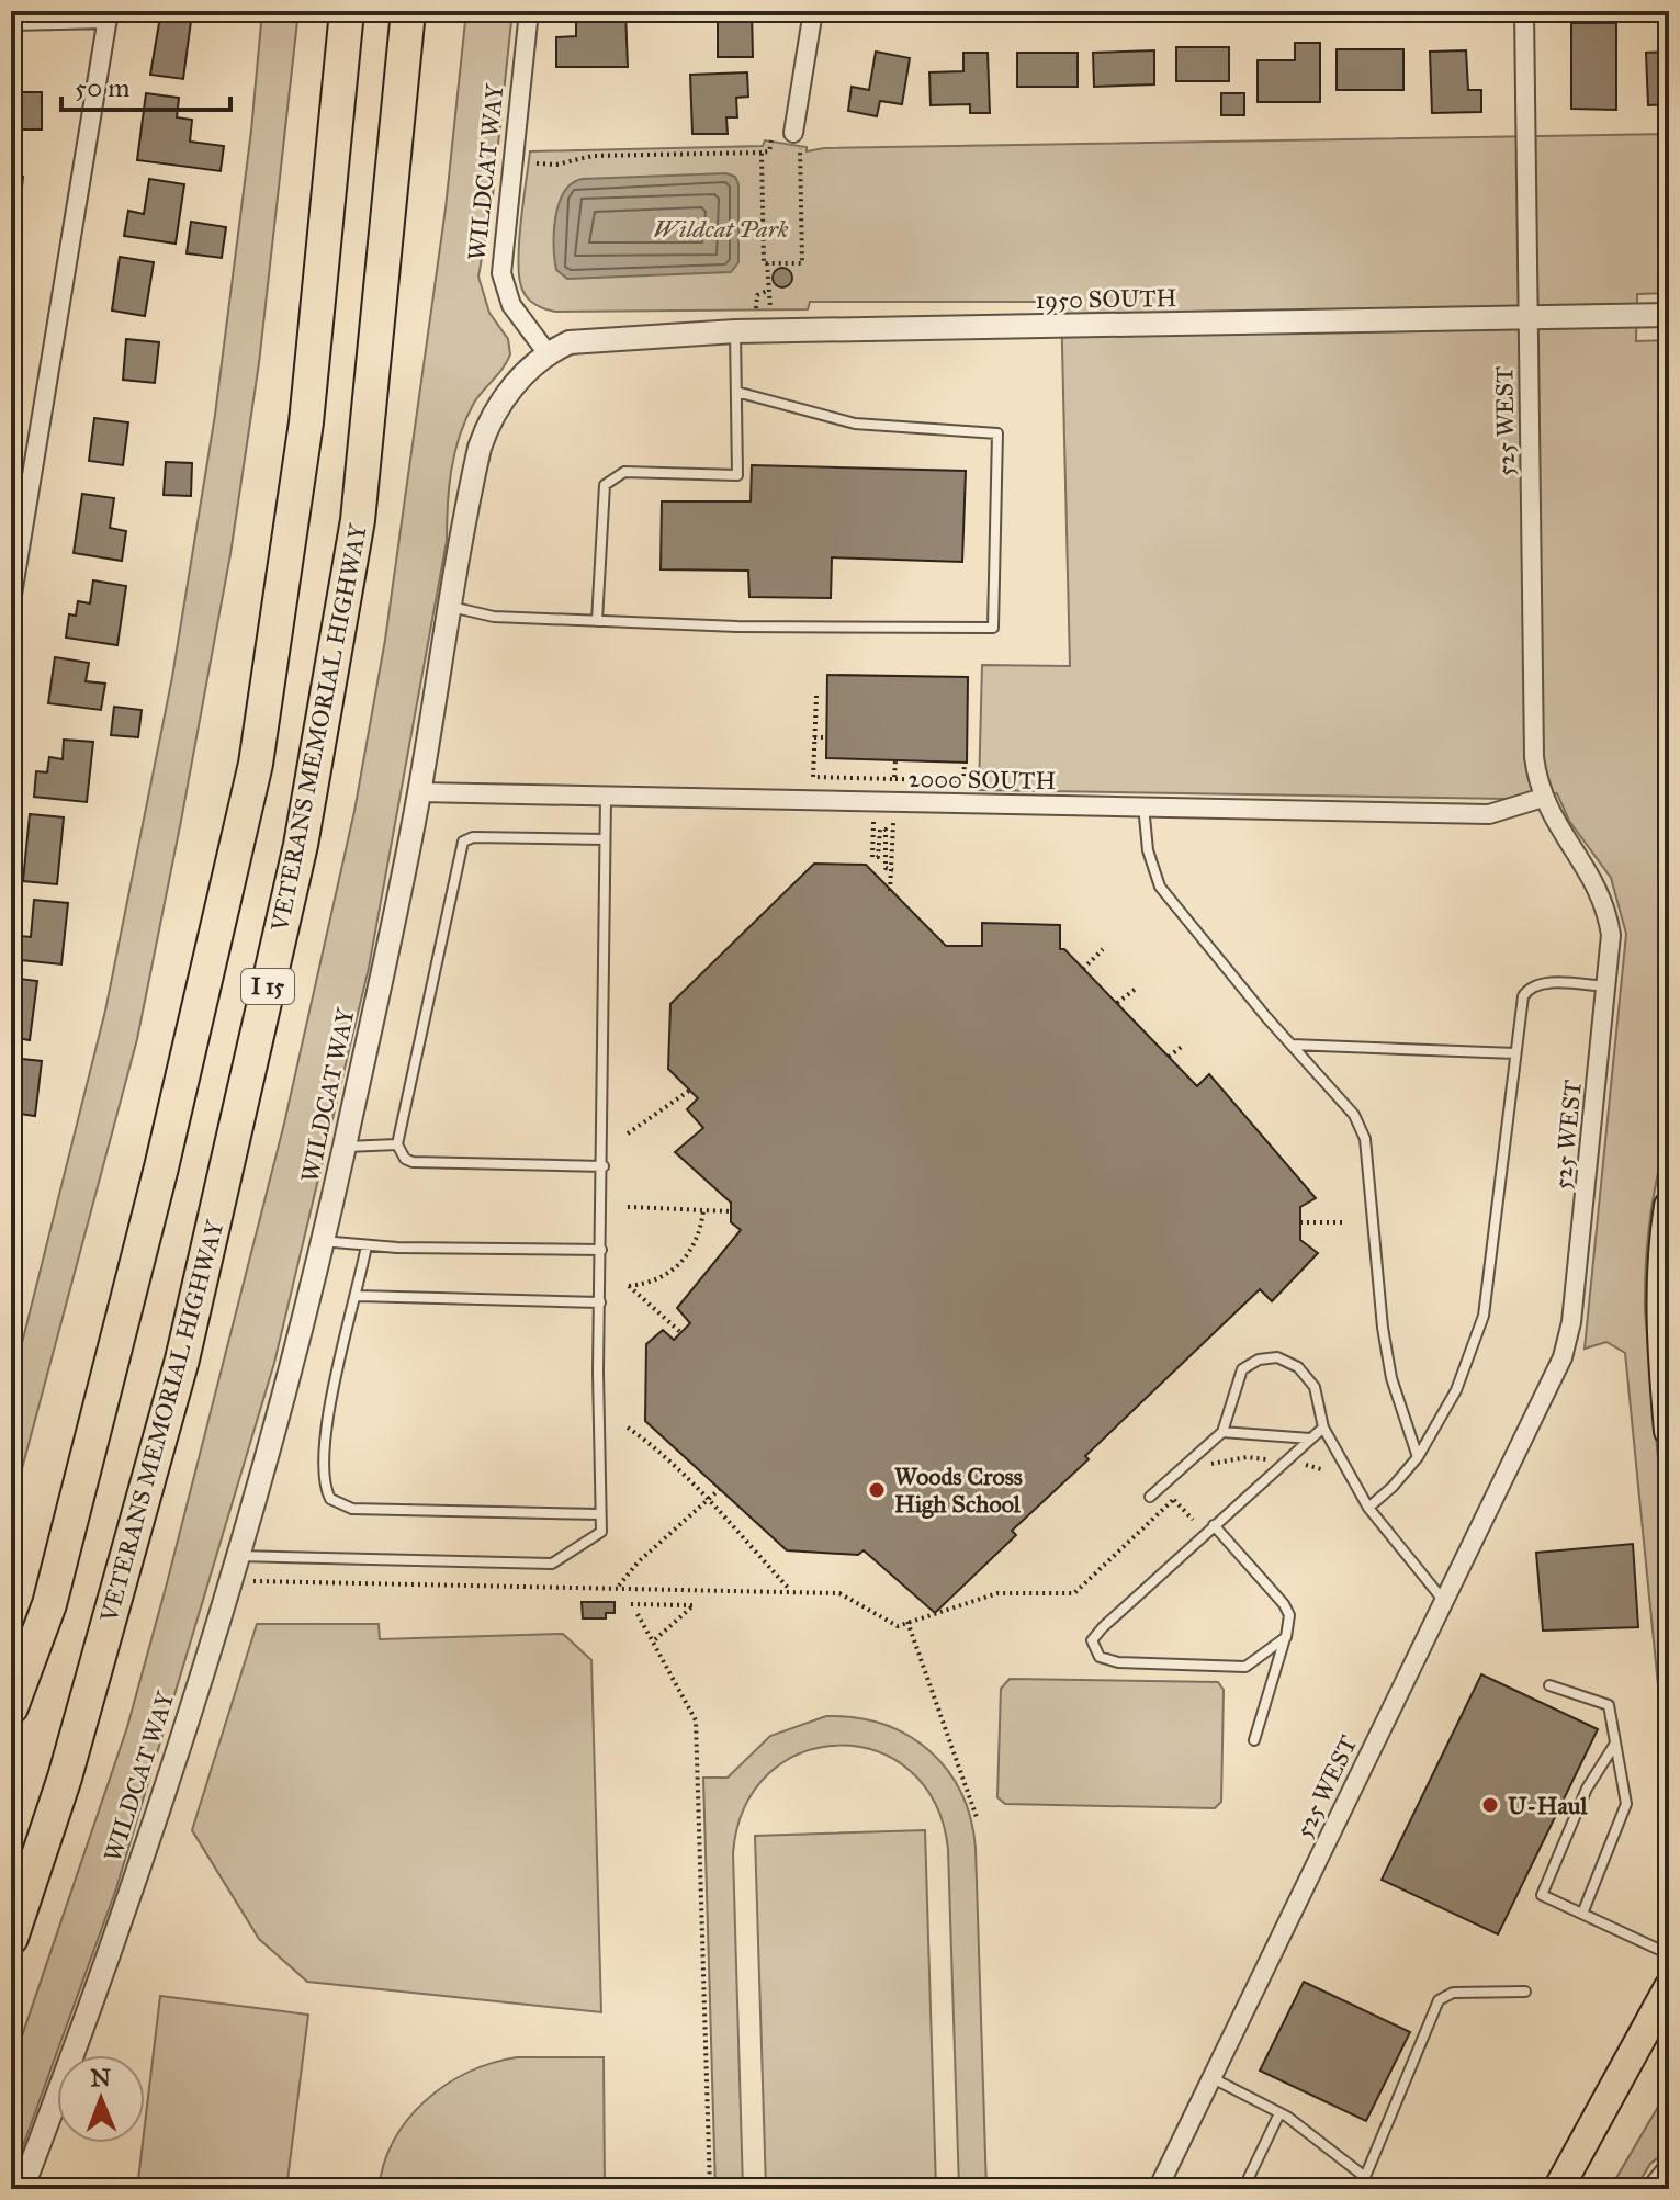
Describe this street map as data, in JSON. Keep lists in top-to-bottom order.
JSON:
{
  "streets": {
    "highway": ["VETERANS MEMORIAL HIGHWAY", "I 15"],
    "street": [
      "WILDCAT WAY",
      "1950 SOUTH",
      "525 WEST",
      "2000 SOUTH"
    ]
  },
  "crossings": [
    ["WILDCAT WAY", "1950 SOUTH"],
    ["WILDCAT WAY", "2000 SOUTH"],
    ["1950 SOUTH", "525 WEST"],
    ["525 WEST", "2000 SOUTH"]
  ],
  "parks": ["Wildcat Park"],
  "places": ["Woods Cross High School", "U-Haul"],
  "scale_bar": "50 m",
  "north": "top"
}
